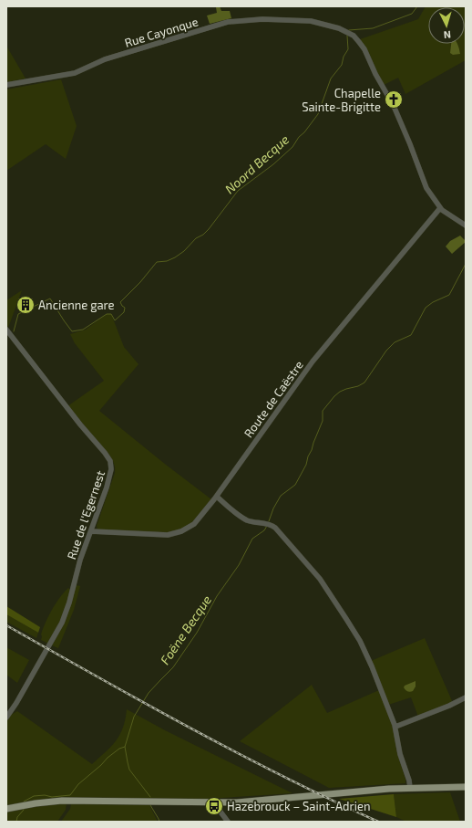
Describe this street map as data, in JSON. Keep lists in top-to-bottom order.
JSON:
{
  "streets": {
    "street": ["Rue Cayonque", "Route de Caëstre", "Rue de l'Egernest"]
  },
  "crossings": [
    ["Rue Cayonque", "Route de Caëstre"],
    ["Route de Caëstre", "Rue de l'Egernest"]
  ],
  "water": ["Noord Becque", "Foëne Becque"],
  "places": {
    "church": ["Chapelle Sainte-Brigitte"],
    "building": ["Ancienne gare"],
    "bus stop": ["Hazebrouck – Saint-Adrien"]
  },
  "north": "bottom"
}
